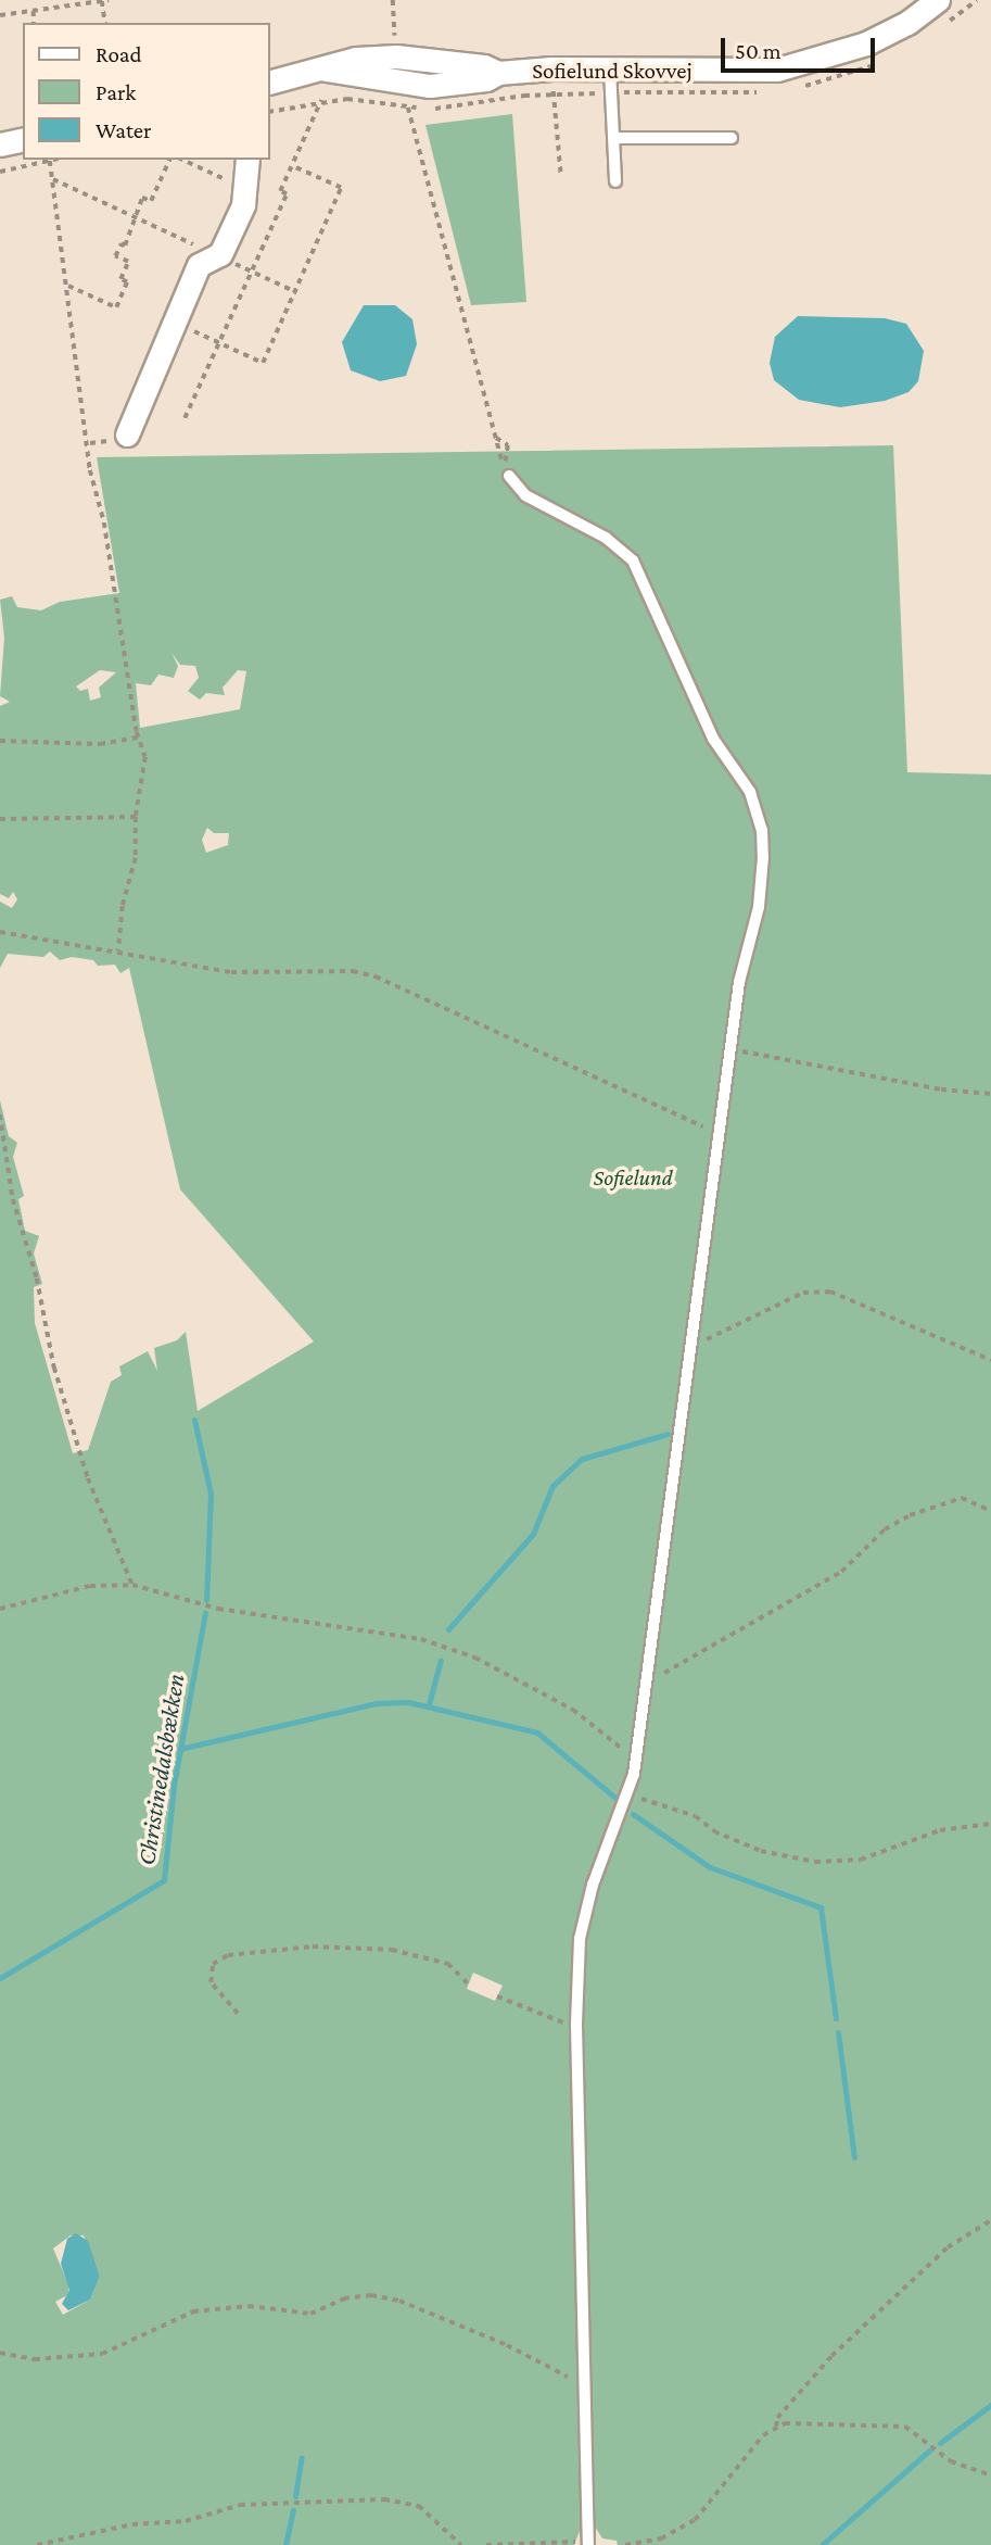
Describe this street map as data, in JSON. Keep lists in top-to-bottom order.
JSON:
{
  "streets": {
    "street": ["Sofielund Skovvej"]
  },
  "water": ["Christinedalsbækken"],
  "parks": ["Sofielund"],
  "legend": ["Road", "Park", "Water"],
  "scale_bar": "50 m"
}
